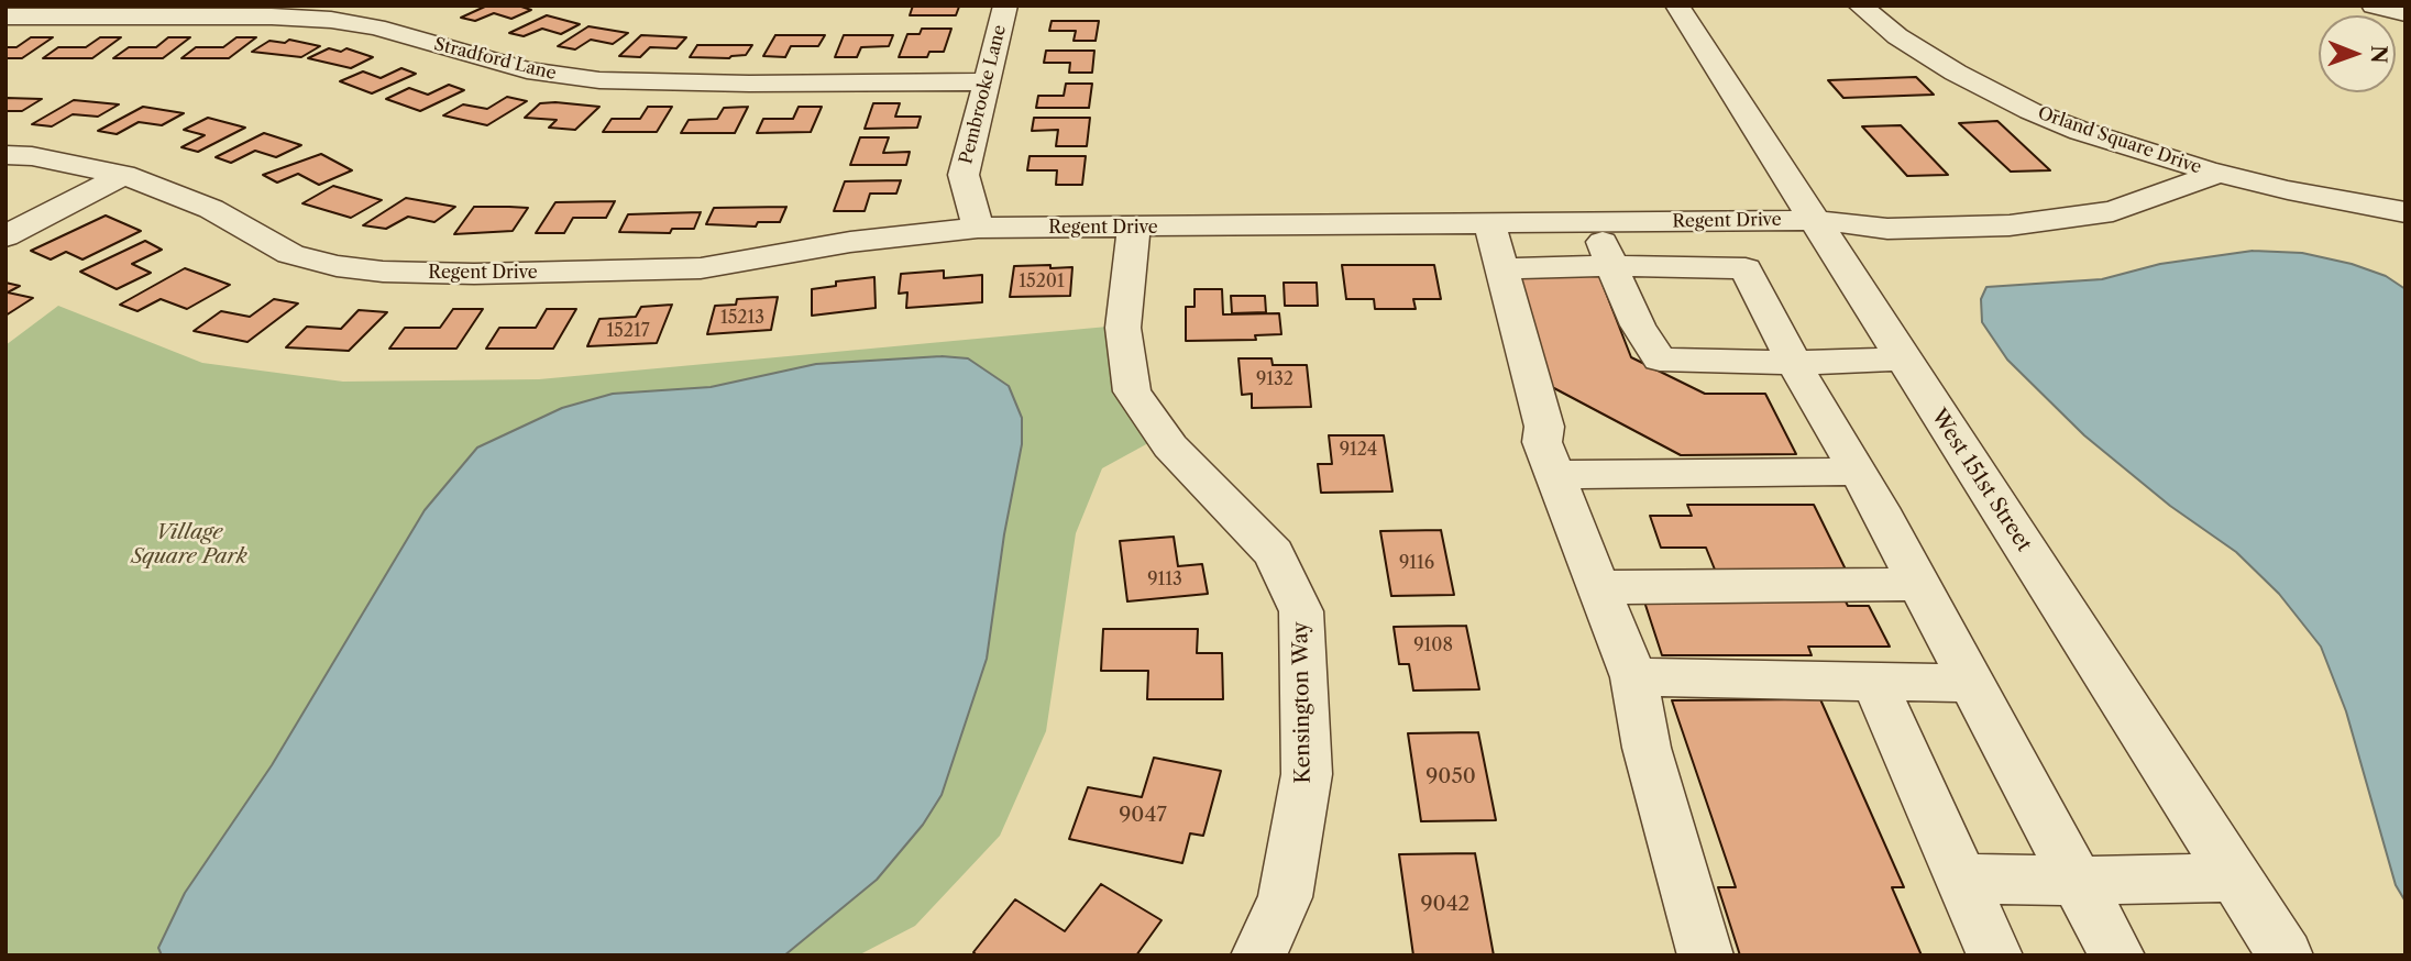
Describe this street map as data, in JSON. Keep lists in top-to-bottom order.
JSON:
{
  "streets": {
    "street": [
      "Stradford Lane",
      "Pembrooke Lane",
      "Orland Square Drive",
      "Regent Drive",
      "West 151st Street",
      "Kensington Way"
    ]
  },
  "crossings": [
    ["Stradford Lane", "Pembrooke Lane"],
    ["Pembrooke Lane", "Regent Drive"],
    ["Orland Square Drive", "Regent Drive"],
    ["Regent Drive", "West 151st Street"],
    ["Regent Drive", "Kensington Way"]
  ],
  "parks": ["Village Square Park"],
  "house_numbers": [
    "15201",
    "15213",
    "15217",
    "9132",
    "9124",
    "9116",
    "9113",
    "9108",
    "9050",
    "9047",
    "9042"
  ],
  "north": "right"
}
